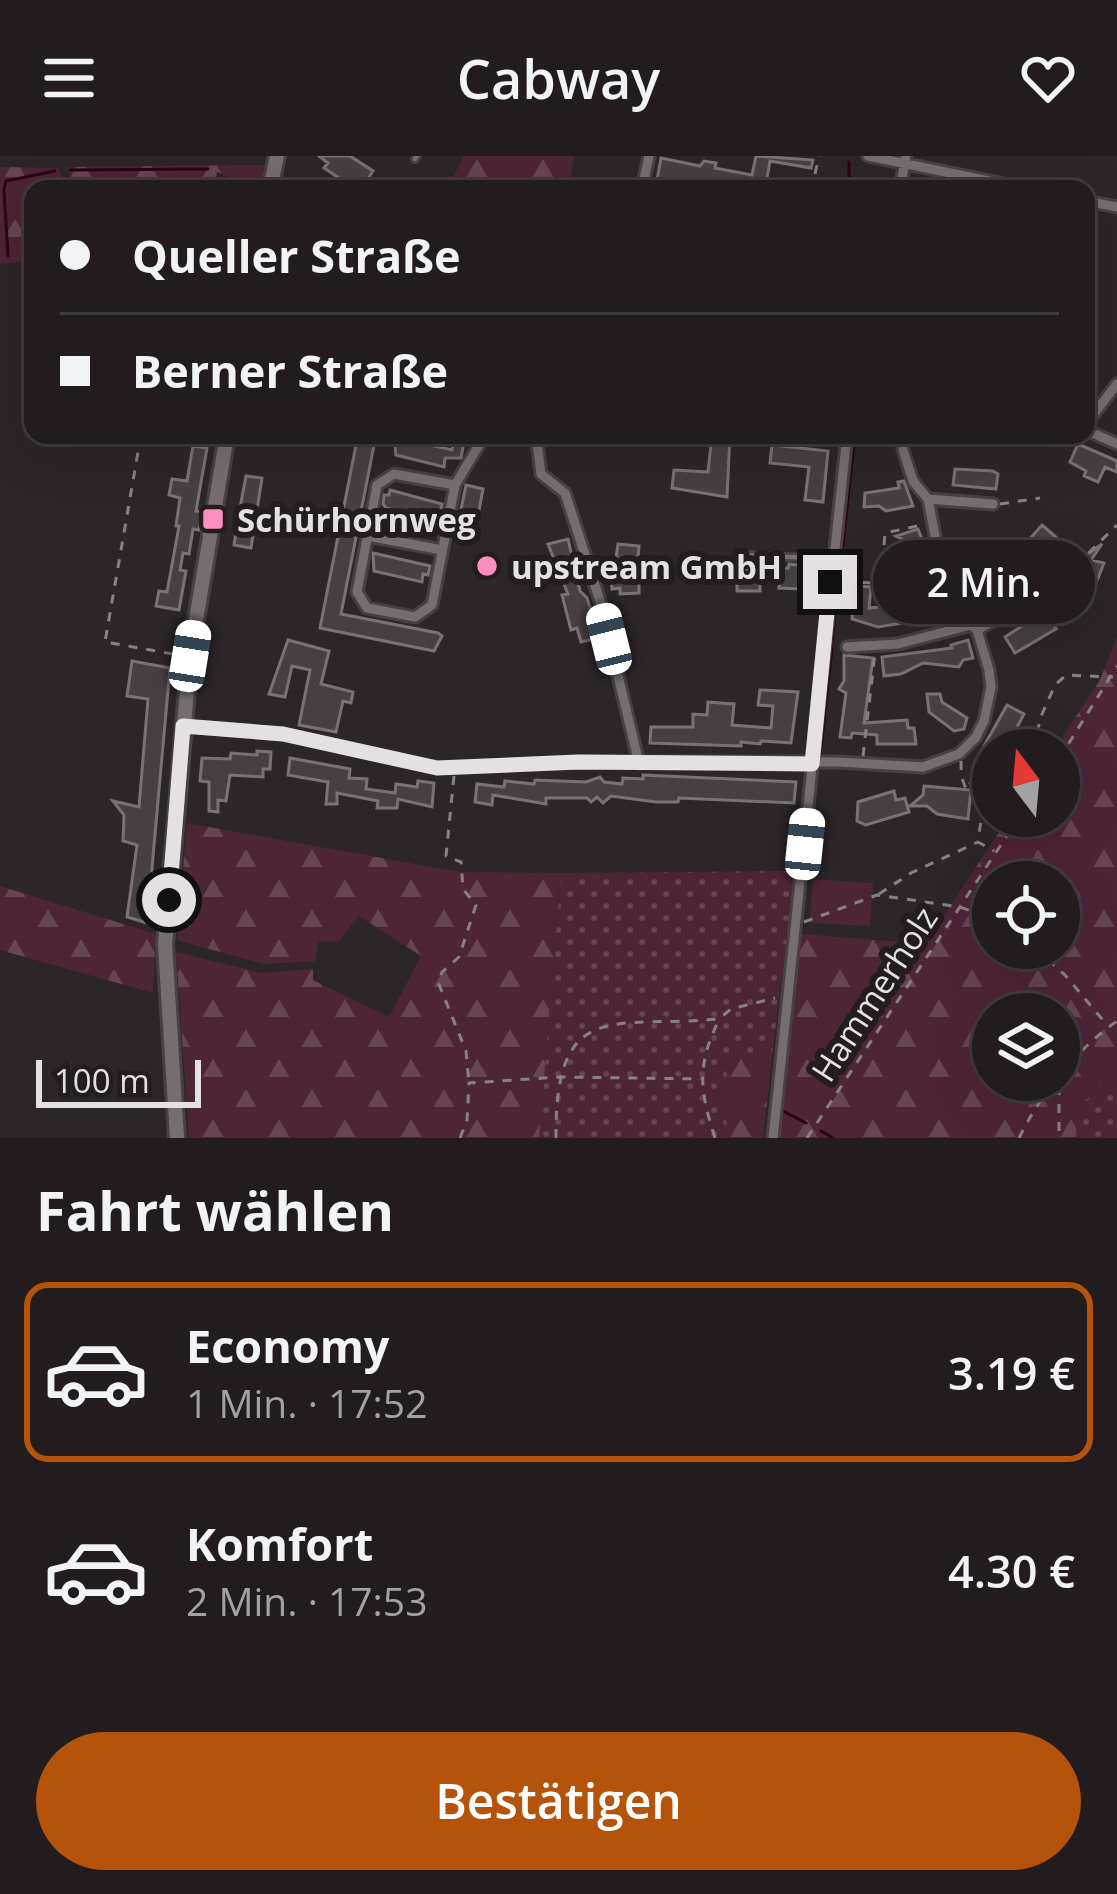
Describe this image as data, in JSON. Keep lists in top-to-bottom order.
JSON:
{
  "streets": {
    "path": ["Hammerholz"]
  },
  "places": {
    "transit": ["Schürhornweg"],
    "other": ["upstream GmbH"]
  },
  "scale_bar": "100 m",
  "north": "top",
  "page": {
    "header": "Cabway",
    "banner": ["Queller Straße", "Berner Straße"],
    "bubble": "2 Min.",
    "scale": "100 m",
    "heading": "Fahrt wählen",
    "list": [
      {
        "name": "Economy",
        "note": "1 Min. · 17:52",
        "value": "3.19 €"
      },
      {
        "name": "Komfort",
        "note": "2 Min. · 17:53",
        "value": "4.30 €"
      }
    ],
    "buttons": "Bestätigen"
  }
}
